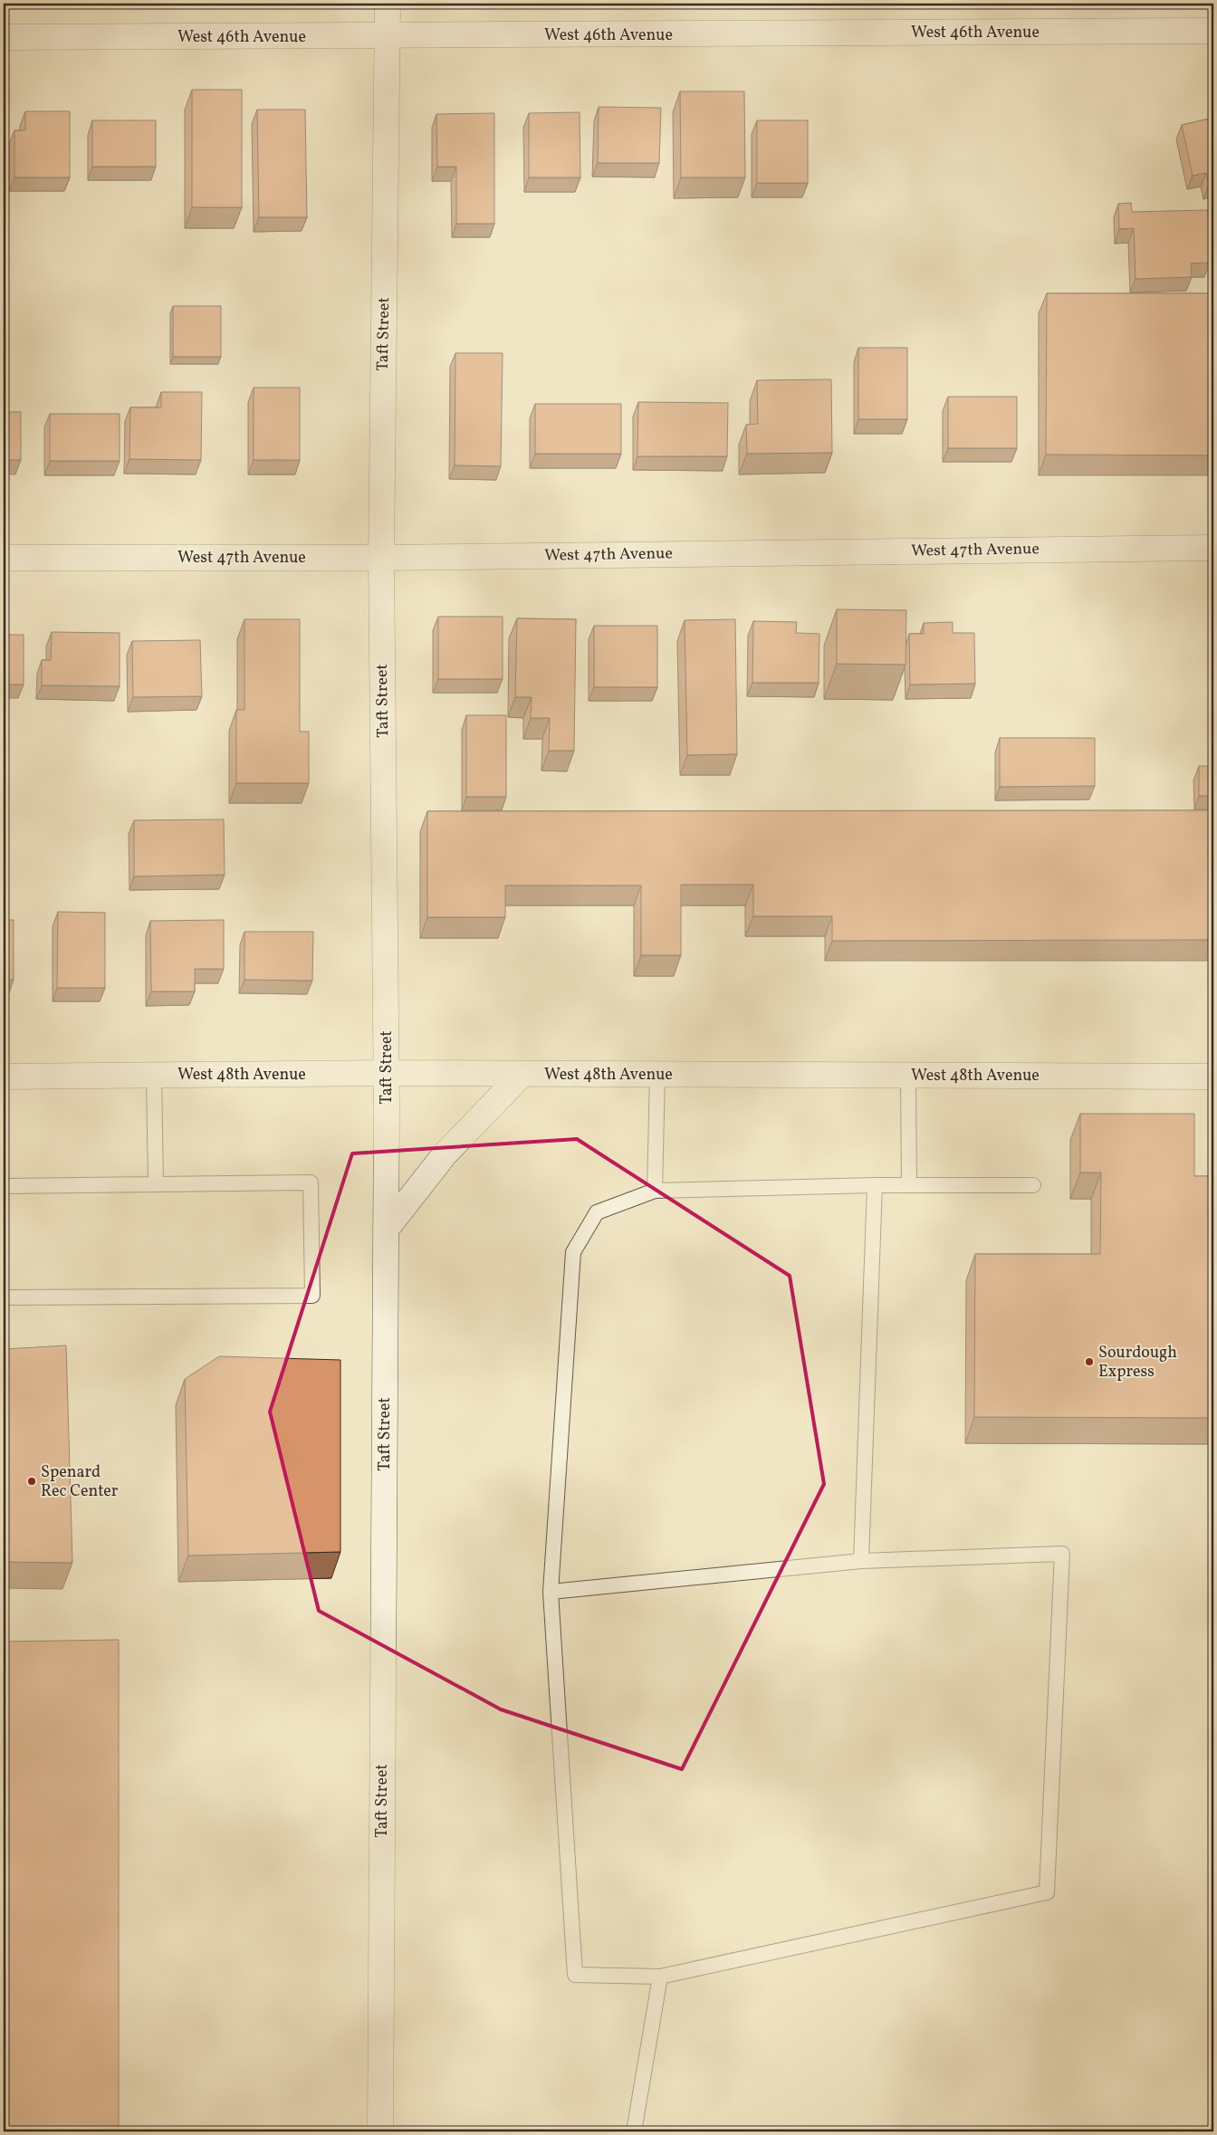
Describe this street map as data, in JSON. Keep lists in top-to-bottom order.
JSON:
{
  "streets": {
    "street": [
      "West 46th Avenue",
      "Taft Street",
      "West 47th Avenue",
      "West 48th Avenue"
    ]
  },
  "crossings": [
    ["West 46th Avenue", "Taft Street"],
    ["Taft Street", "West 47th Avenue"],
    ["Taft Street", "West 48th Avenue"]
  ],
  "places": ["Sourdough Express", "Spenard Rec Center"]
}
